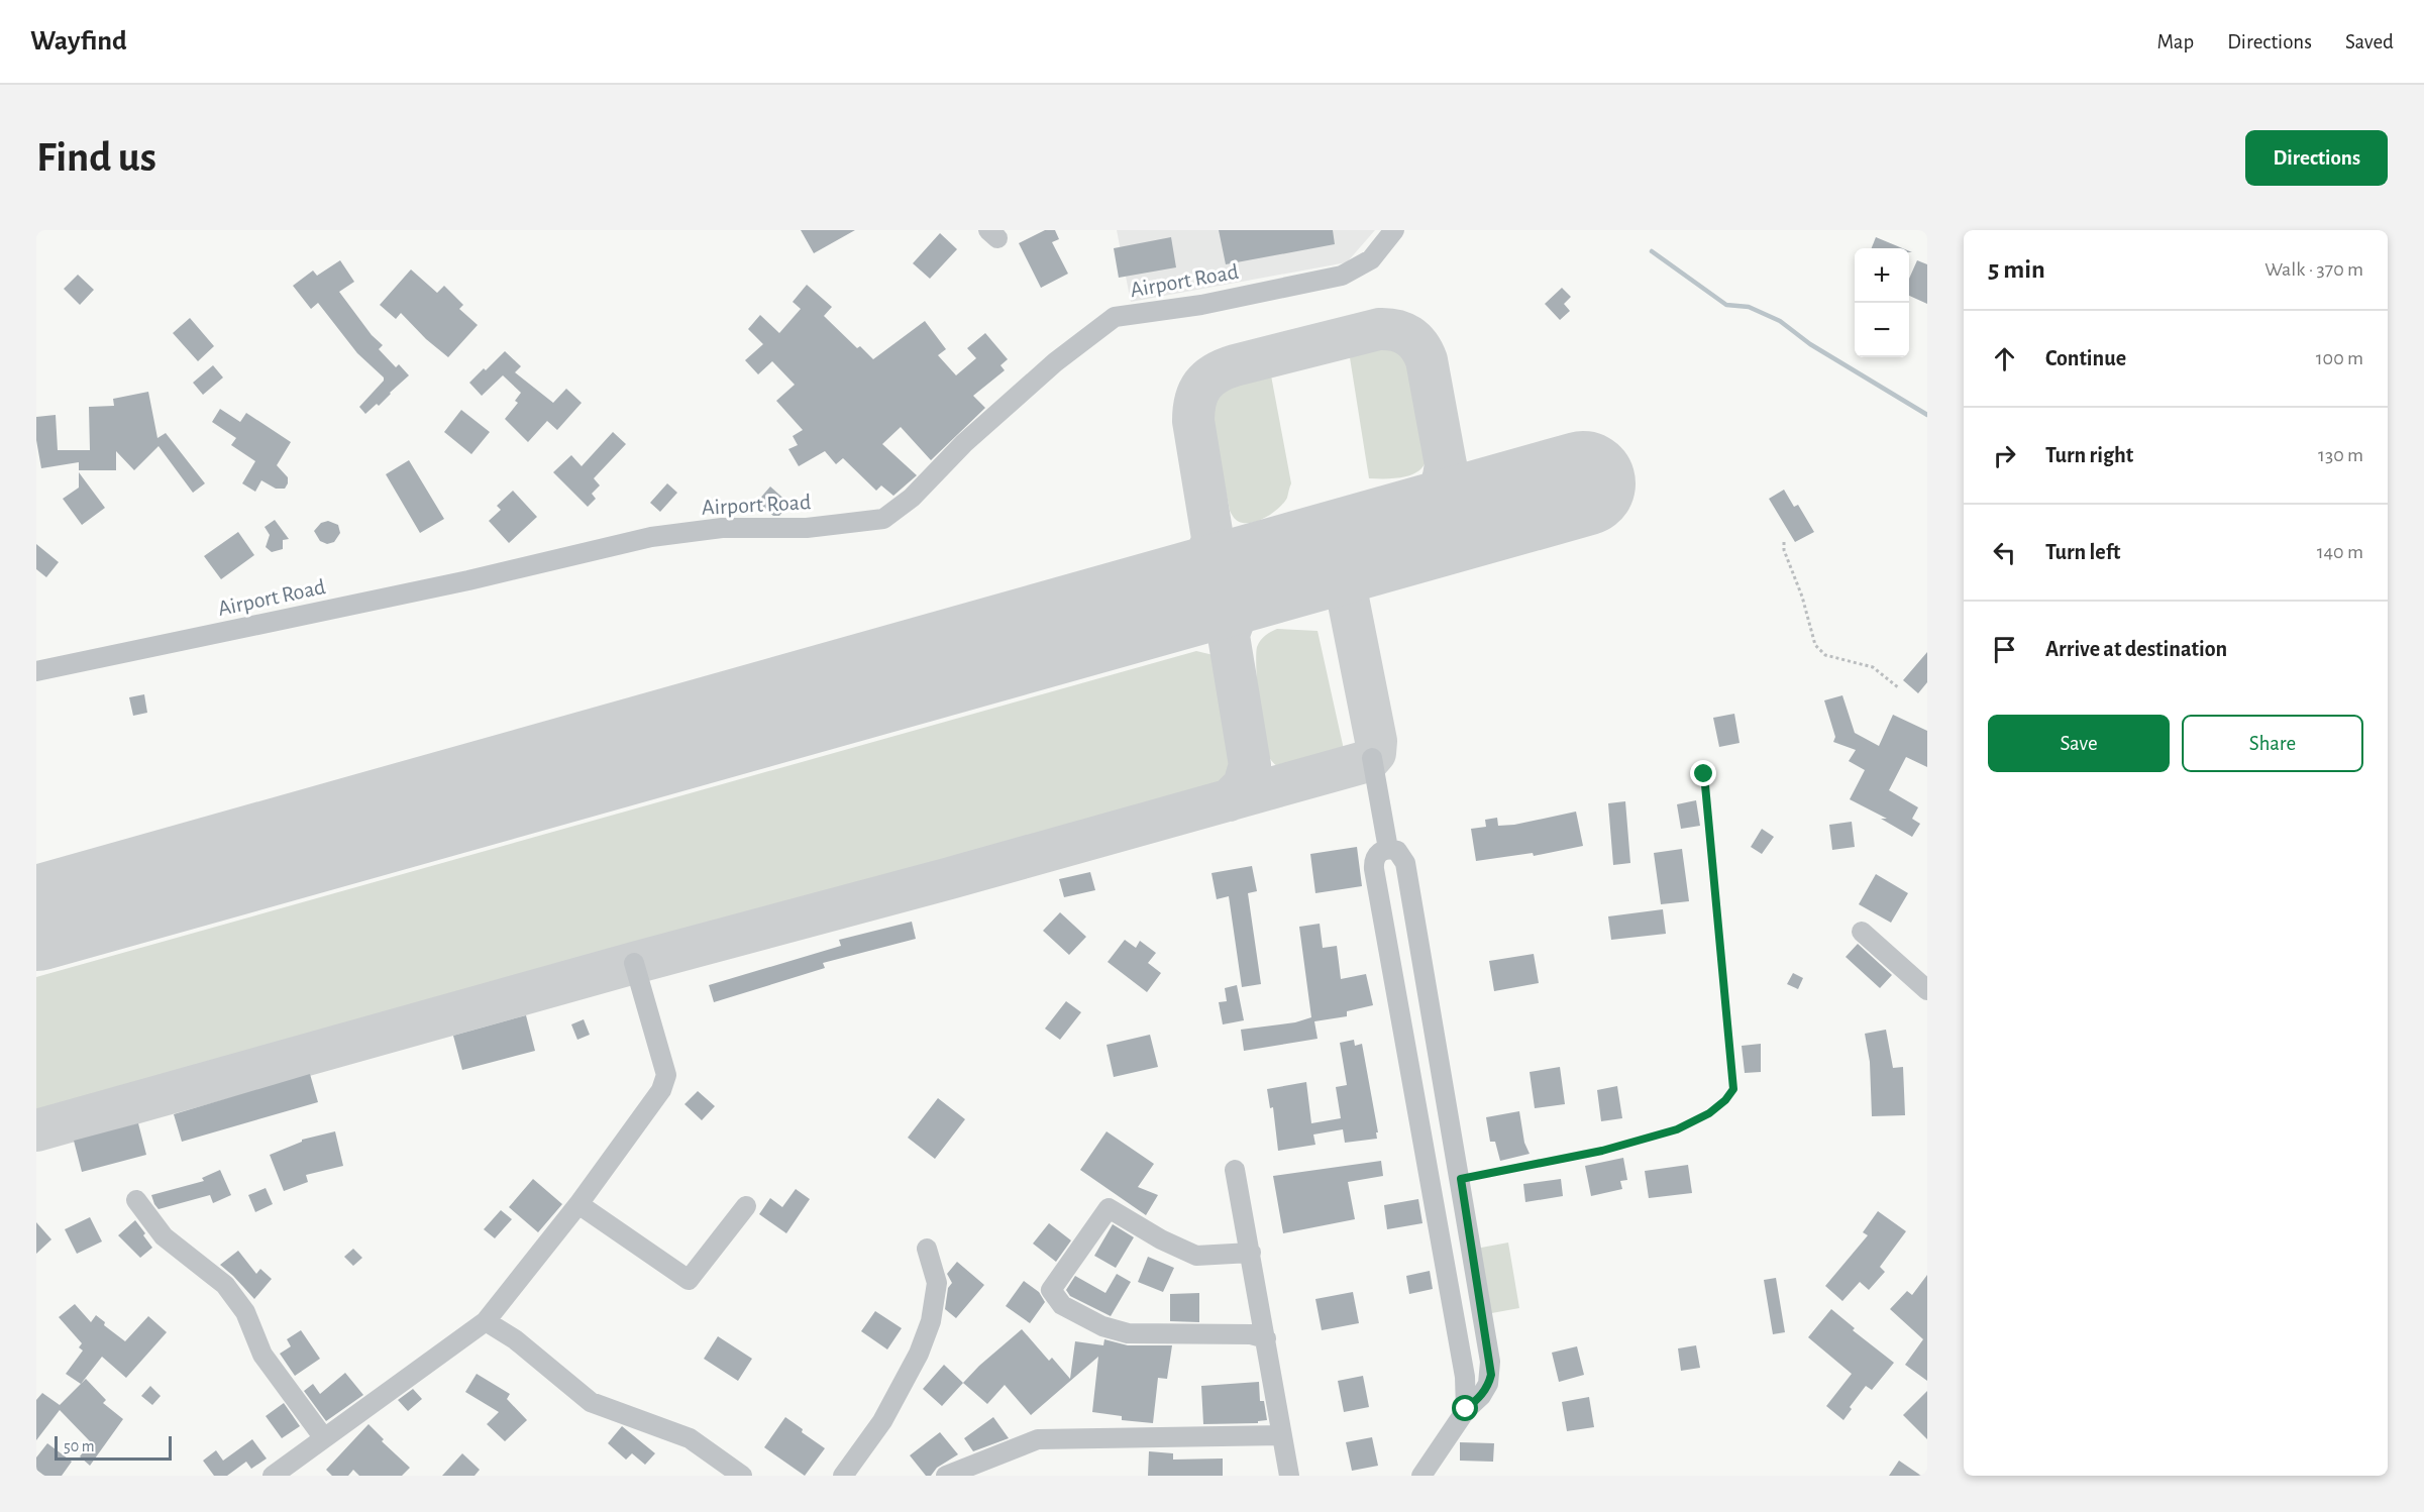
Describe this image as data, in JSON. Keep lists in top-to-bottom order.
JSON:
{
  "streets": {
    "street": ["Airport Road"]
  },
  "scale_bar": "50 m",
  "page": {
    "header": "Wayfind",
    "nav": ["Map", "Directions", "Saved"],
    "buttons": [
      "Directions",
      ["Save", "Share"]
    ],
    "title": "Find us",
    "heading": ["5 min", "Walk · 370 m"],
    "map_buttons": ["+", "−"],
    "list": [
      ["Continue", "100 m"],
      ["Turn right", "130 m"],
      ["Turn left", "140 m"],
      "Arrive at destination"
    ],
    "scale": "50 m"
  }
}
